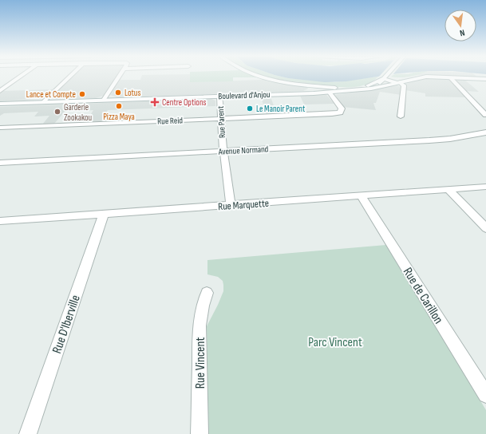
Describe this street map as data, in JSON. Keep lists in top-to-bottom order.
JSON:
{
  "streets": {
    "street": [
      "Boulevard d'Anjou",
      "Rue Reid",
      "Rue Parent",
      "Avenue Normand",
      "Rue Marquette",
      "Rue de Carillon",
      "Rue D'Iberville",
      "Rue Vincent"
    ]
  },
  "crossings": [
    ["Boulevard d'Anjou", "Rue Reid"],
    ["Boulevard d'Anjou", "Rue Parent"],
    ["Rue Reid", "Rue Parent"],
    ["Rue Parent", "Avenue Normand"],
    ["Rue Parent", "Rue Marquette"],
    ["Rue Marquette", "Rue de Carillon"],
    ["Rue Marquette", "Rue D'Iberville"]
  ],
  "parks": ["Parc Vincent"],
  "places": {
    "other": [
      "Lotus",
      "Lance et Compte",
      "Pizza Maya",
      "Le Manoir Parent",
      "Garderie Zookakou"
    ],
    "health": ["Centre Options"]
  },
  "north": "bottom"
}
